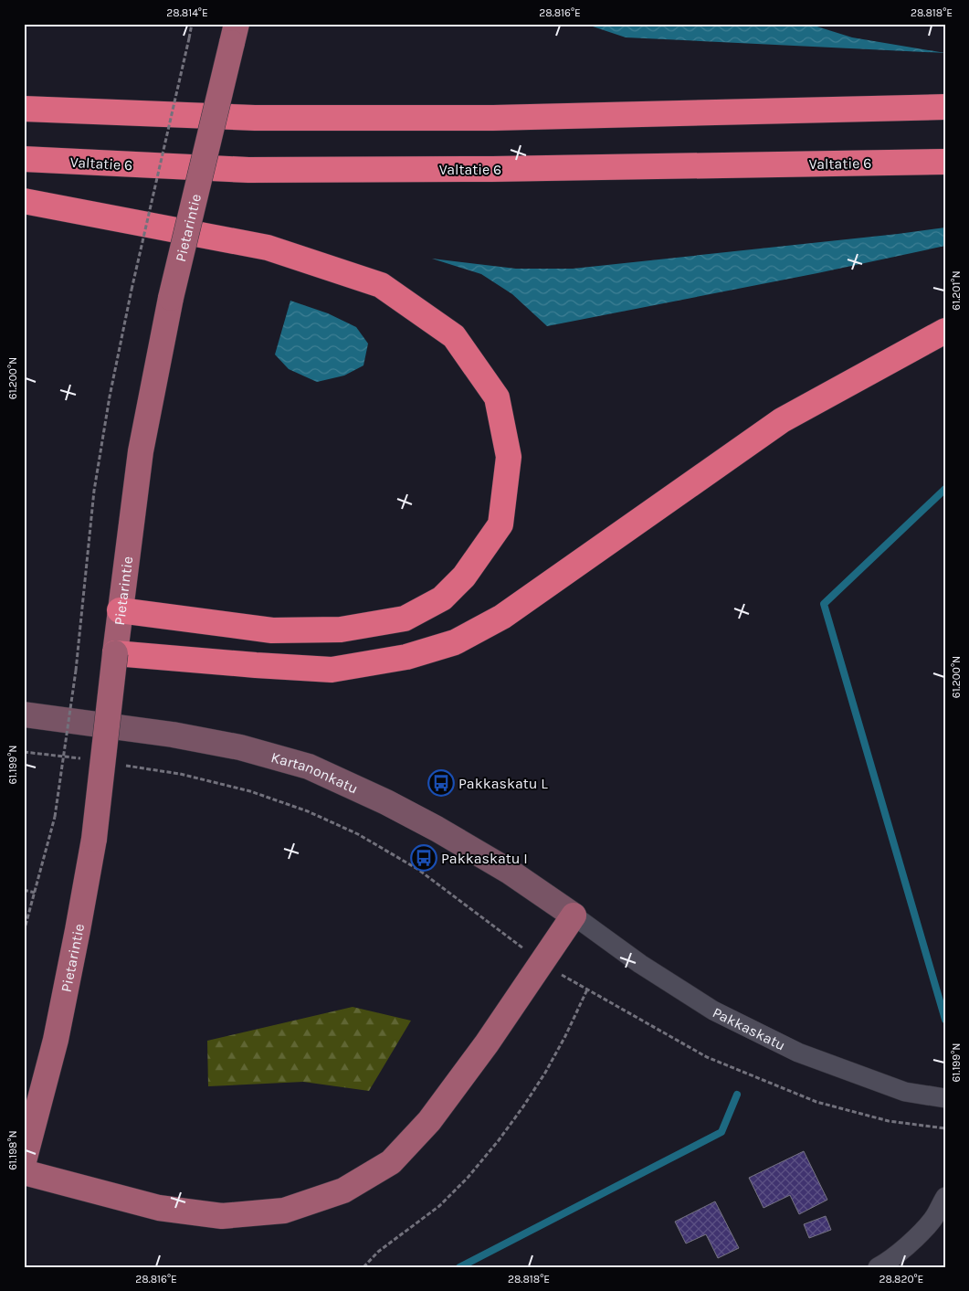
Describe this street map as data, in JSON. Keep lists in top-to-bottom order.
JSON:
{
  "streets": {
    "highway": ["Valtatie 6"],
    "main road": ["Pietarintie", "Kartanonkatu"],
    "street": ["Pakkaskatu"]
  },
  "crossings": [
    ["Kartanonkatu", "Pakkaskatu"]
  ],
  "places": {
    "bus stop": ["Pakkaskatu L", "Pakkaskatu I"]
  },
  "coordinates": [
    "28.814°E",
    "28.816°E",
    "28.818°E",
    "61.201°N",
    "61.200°N",
    "61.199°N",
    "61.198°N",
    "28.820°E"
  ]
}
